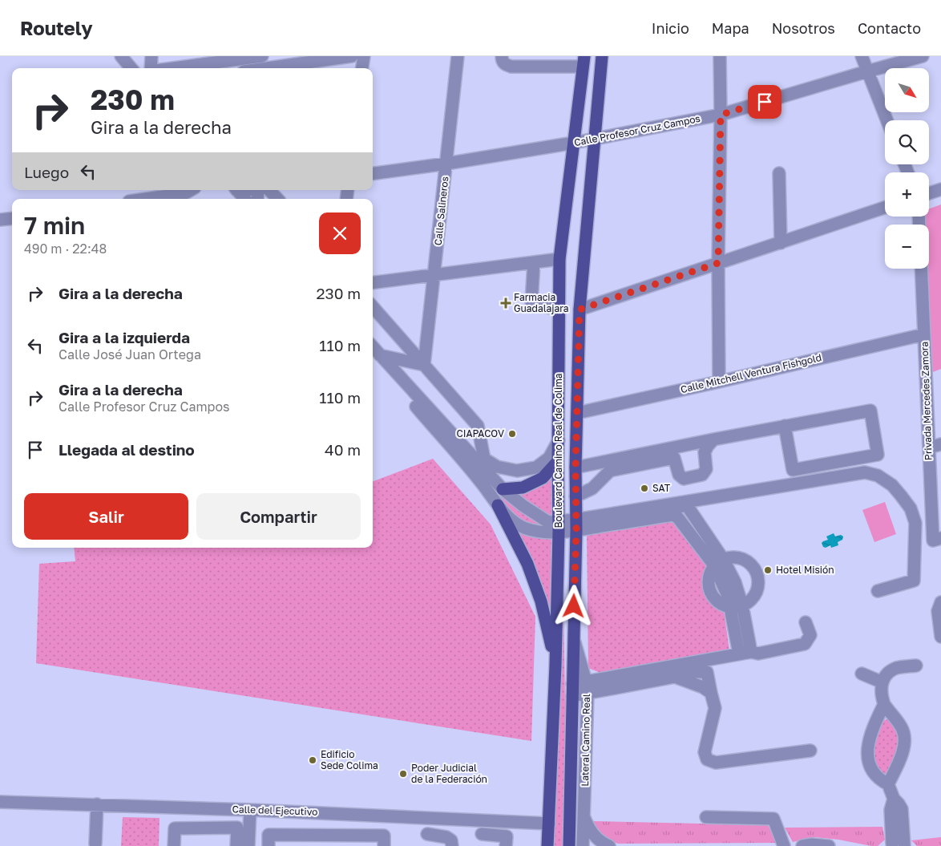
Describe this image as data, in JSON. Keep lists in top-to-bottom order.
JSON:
{
  "streets": {
    "main road": ["Boulevard Camino Real de Colima"],
    "street": [
      "Calle Profesor Cruz Campos",
      "Calle Salineros",
      "Calle Mitchell Ventura Fishgold",
      "Privada Mercedes Zamora",
      "Lateral Camino Real",
      "Calle del Ejecutivo"
    ]
  },
  "crossings": [
    ["Calle Profesor Cruz Campos", "Calle Salineros"],
    ["Calle Profesor Cruz Campos", "Boulevard Camino Real de Colima"],
    ["Calle Mitchell Ventura Fishgold", "Privada Mercedes Zamora"],
    ["Calle Mitchell Ventura Fishgold", "Boulevard Camino Real de Colima"],
    ["Boulevard Camino Real de Colima", "Lateral Camino Real"],
    ["Boulevard Camino Real de Colima", "Calle del Ejecutivo"]
  ],
  "places": {
    "health": ["Farmacia Guadalajara"],
    "other": [
      "CIAPACOV",
      "SAT",
      "Hotel Misión",
      "Edificio Sede Colima",
      "Poder Judicial de la Federación"
    ]
  },
  "north": "bottom right",
  "page": {
    "header": "Routely",
    "nav": [
      "Inicio",
      "Mapa",
      "Nosotros",
      "Contacto"
    ],
    "map_buttons": ["+", "−"],
    "turn": ["230 m", "Gira a la derecha"],
    "then": "Luego",
    "heading": ["7 min", "490 m · 22:48"],
    "list": [
      {
        "name": "Gira a la derecha",
        "value": "230 m"
      },
      {
        "name": "Gira a la izquierda",
        "note": "Calle José Juan Ortega",
        "value": "110 m"
      },
      {
        "name": "Gira a la derecha",
        "note": "Calle Profesor Cruz Campos",
        "value": "110 m"
      },
      {
        "name": "Llegada al destino",
        "value": "40 m"
      }
    ],
    "buttons": ["Salir", "Compartir"]
  }
}
